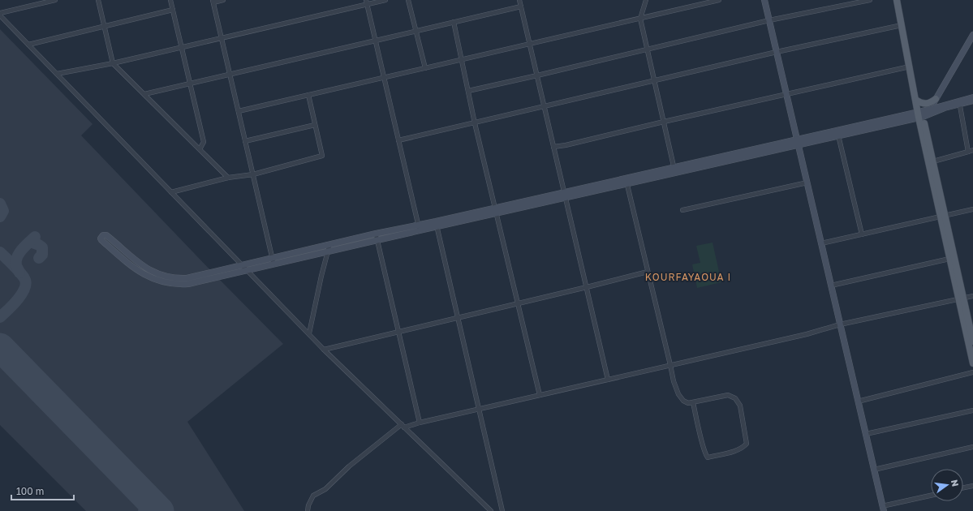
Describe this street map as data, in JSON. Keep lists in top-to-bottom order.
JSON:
{
  "districts": ["KOURFAYAOUA I"],
  "scale_bar": "100 m",
  "north": "right"
}
